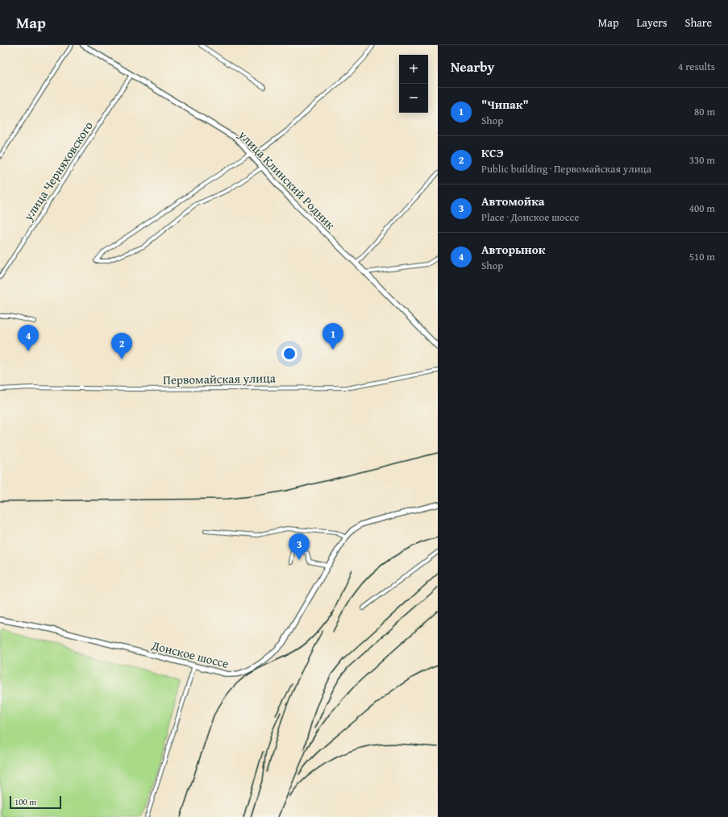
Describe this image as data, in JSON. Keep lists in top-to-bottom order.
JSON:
{
  "streets": {
    "main road": ["улица Клинский Родник", "Донское шоссе"],
    "street": ["улица Черняховского", "Первомайская улица"]
  },
  "crossings": [
    ["улица Черняховского", "улица Клинский Родник"]
  ],
  "scale_bar": "100 m",
  "page": {
    "header": "Map",
    "nav": ["Map", "Layers", "Share"],
    "heading": ["Nearby", "4 results"],
    "map_buttons": ["+", "−"],
    "list": [
      {
        "mark": "1",
        "name": "\"Чипак\"",
        "note": "Shop",
        "value": "80 m"
      },
      {
        "mark": "2",
        "name": "КСЭ",
        "note": "Public building · Первомайская улица",
        "value": "330 m"
      },
      {
        "mark": "3",
        "name": "Автомойка",
        "note": "Place · Донское шоссе",
        "value": "400 m"
      },
      {
        "mark": "4",
        "name": "Авторынок",
        "note": "Shop",
        "value": "510 m"
      }
    ],
    "pins": [
      "1",
      "4",
      "2",
      "3"
    ],
    "scale": "100 m"
  }
}
